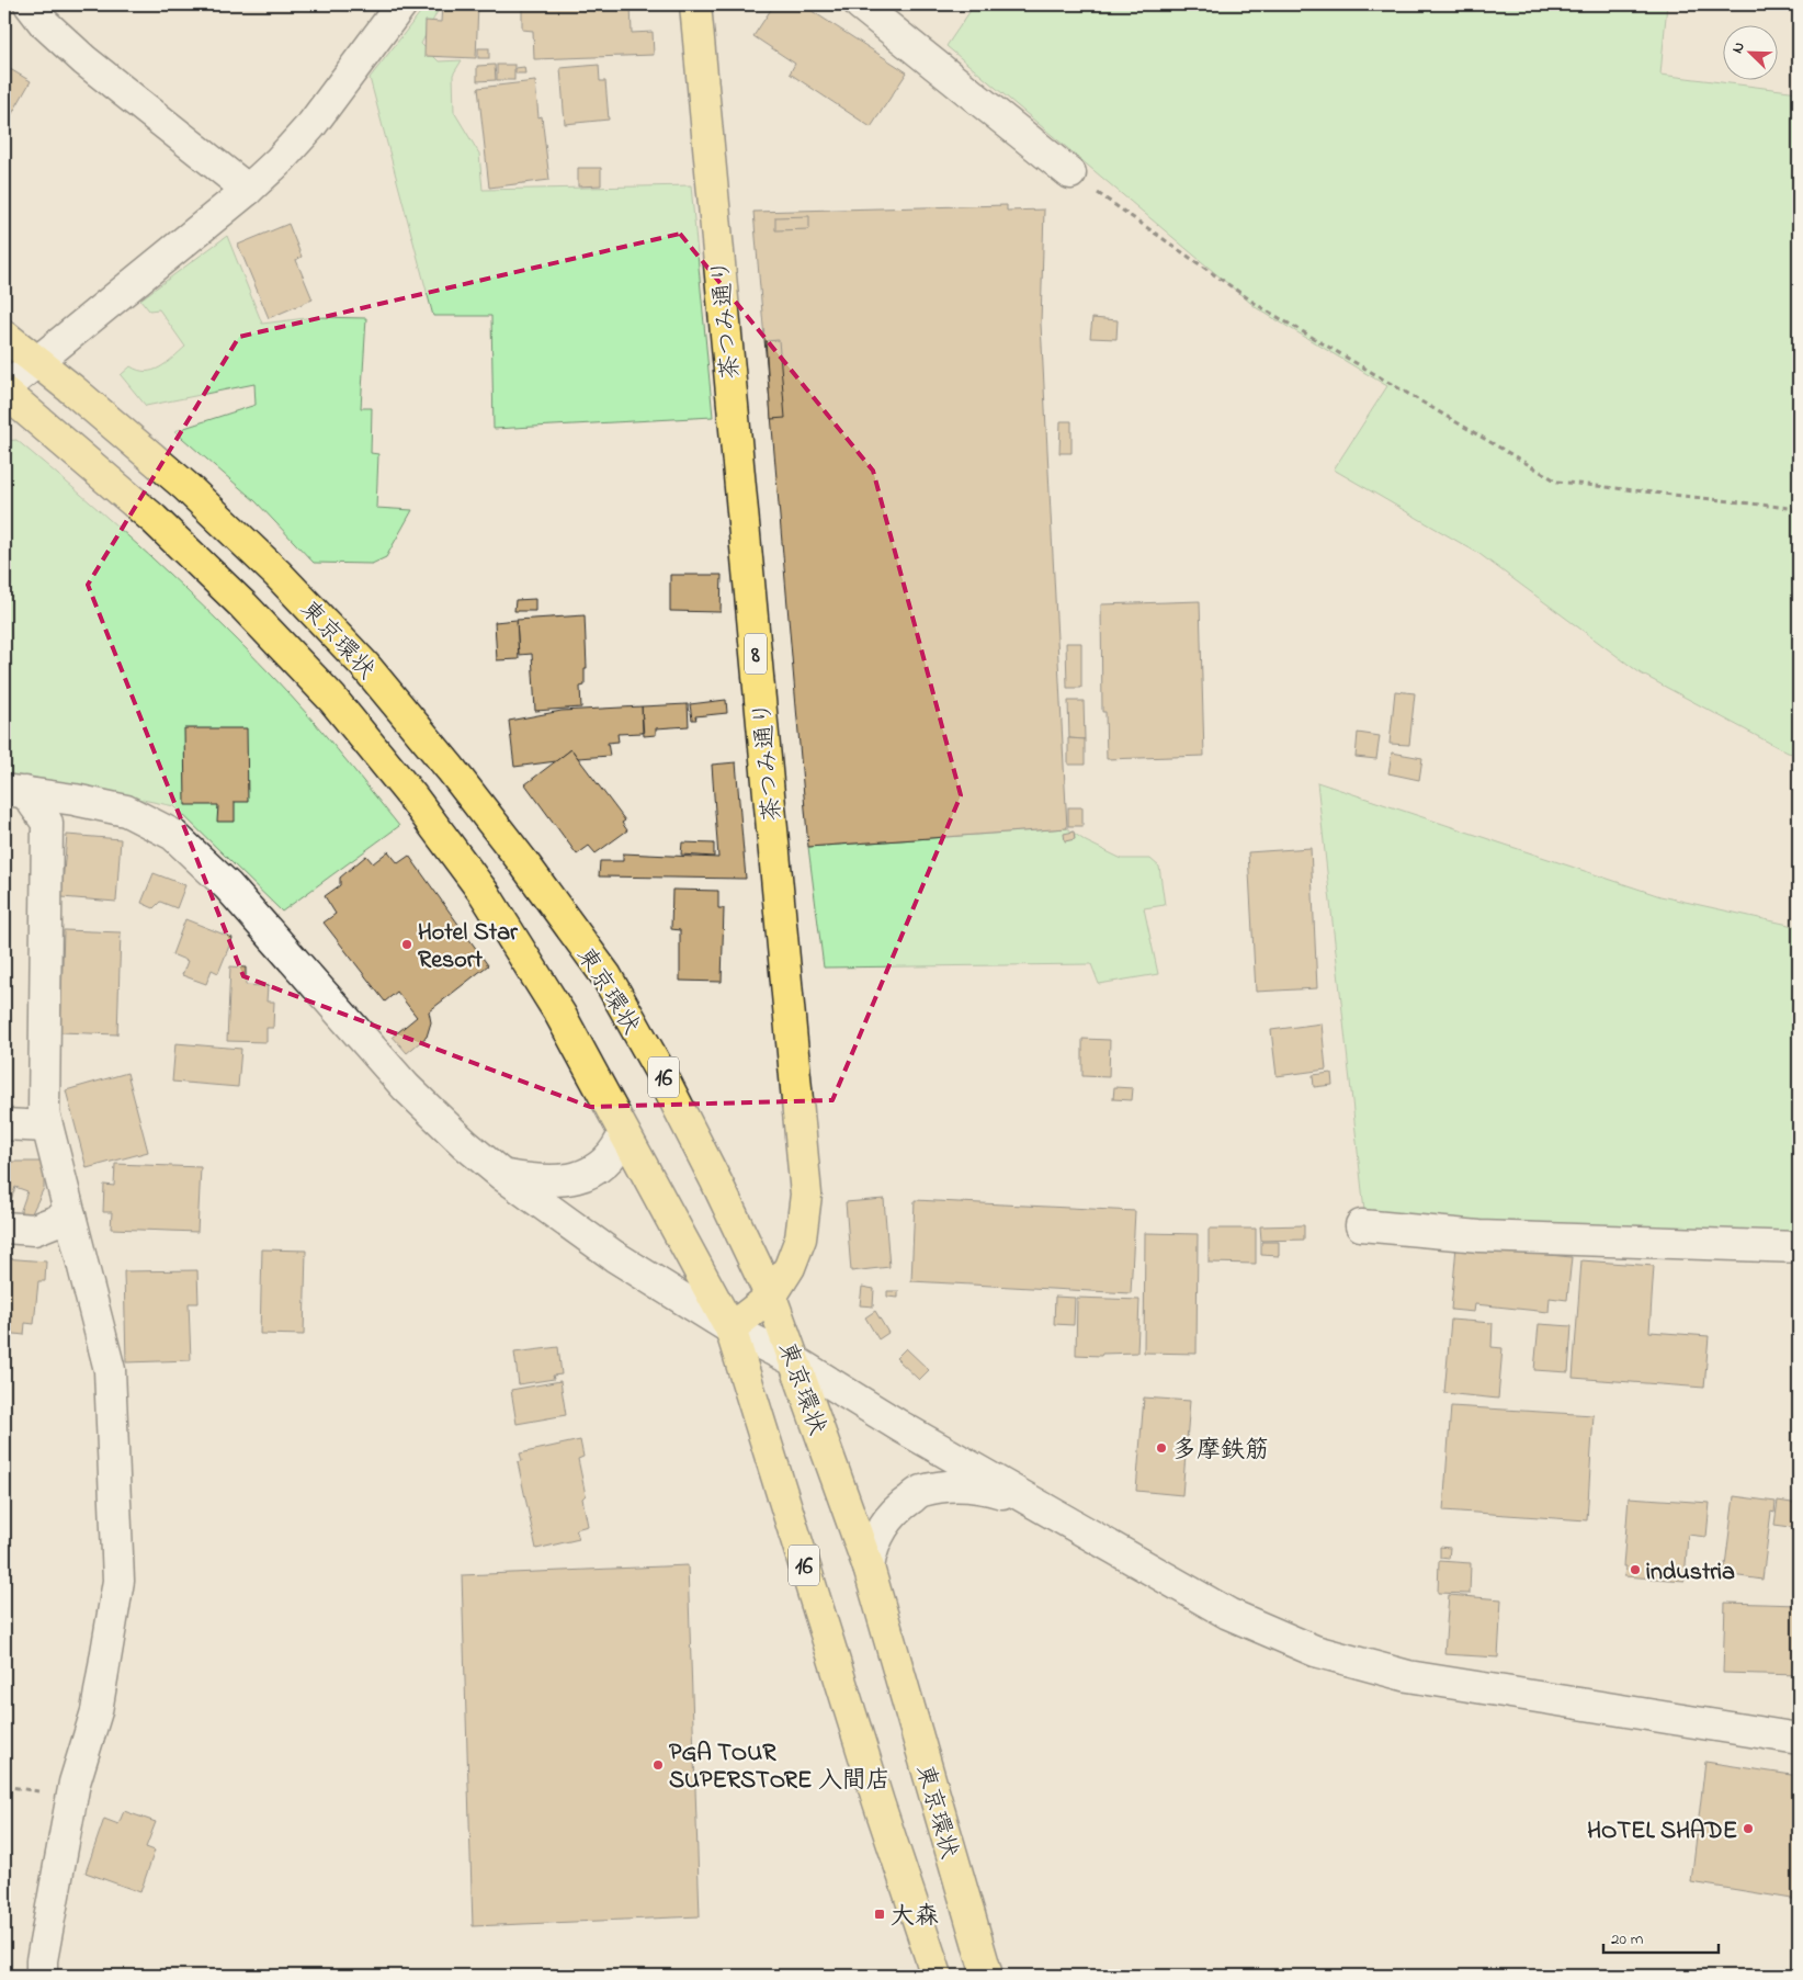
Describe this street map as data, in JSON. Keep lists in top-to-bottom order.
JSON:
{
  "streets": {
    "main road": [
      "茶つみ通り",
      "東京環状",
      "8",
      "16"
    ]
  },
  "crossings": [
    ["茶つみ通り", "東京環状"]
  ],
  "places": {
    "other": [
      "Hotel Star Resort",
      "多摩鉄筋",
      "industria",
      "PGA TOUR SUPERSTORE 入間店",
      "HOTEL SHADE"
    ],
    "transit": ["大森"]
  },
  "scale_bar": "20 m",
  "north": "top left"
}
